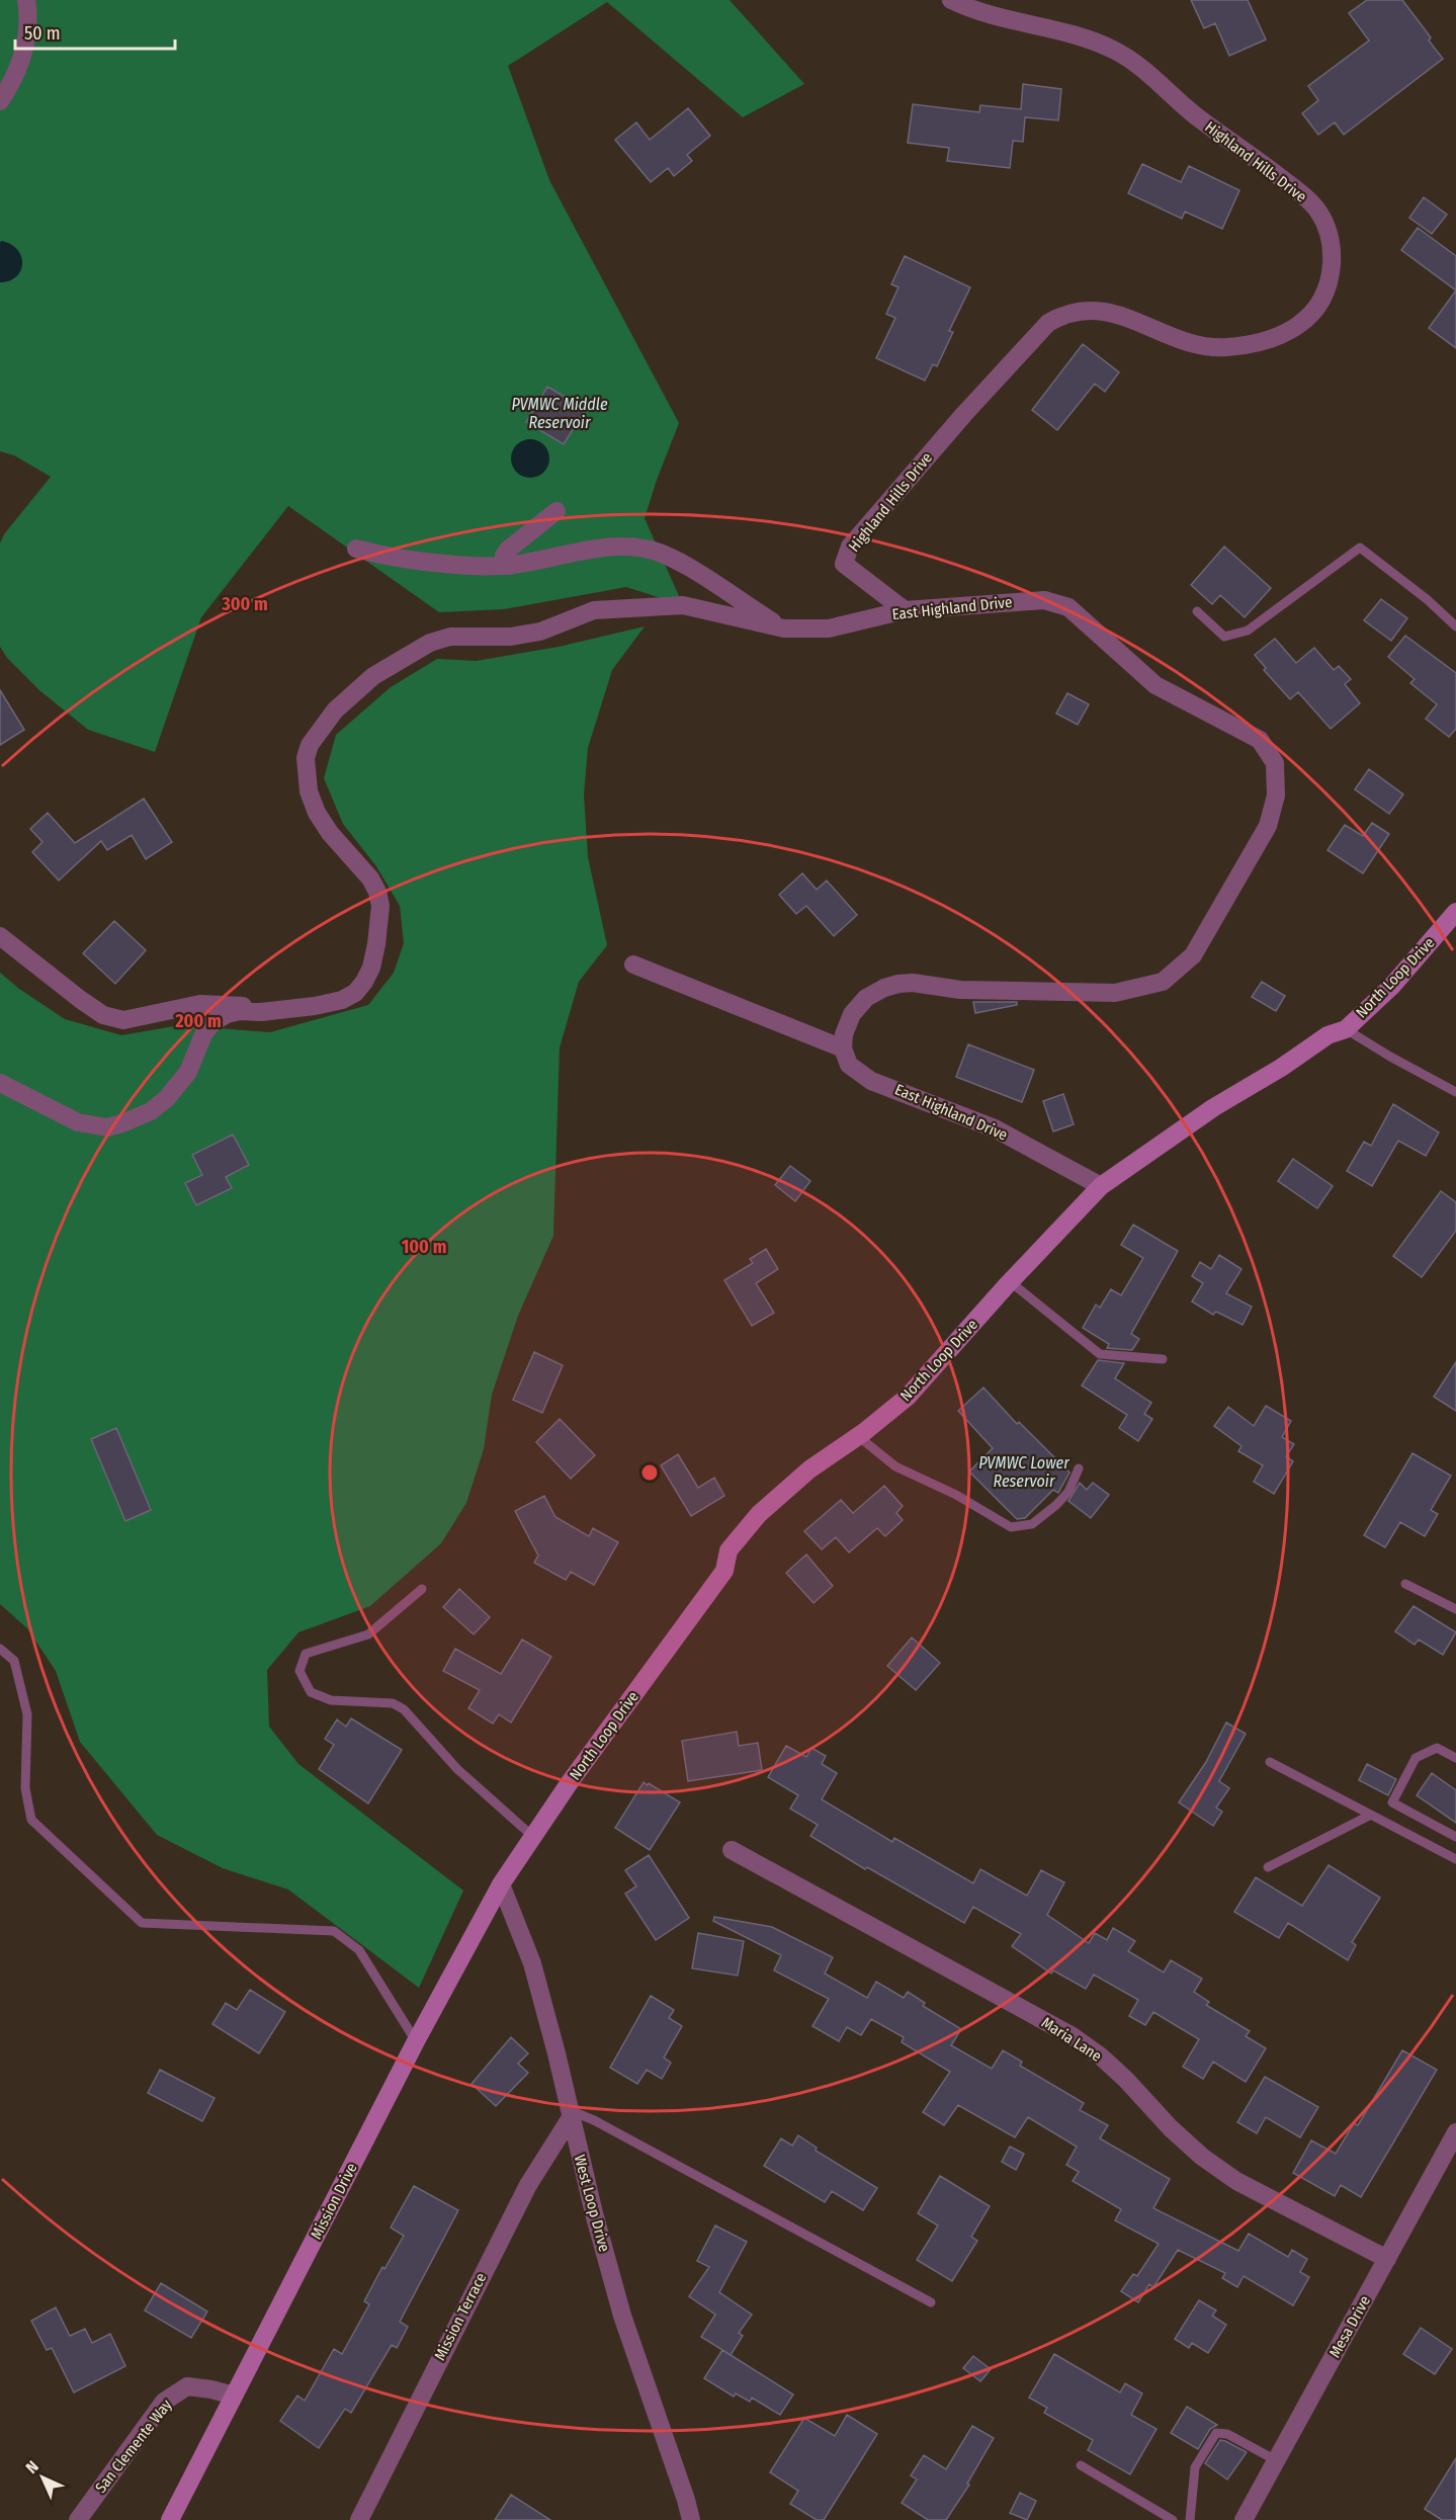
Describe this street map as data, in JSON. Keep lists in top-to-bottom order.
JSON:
{
  "streets": {
    "street": [
      "Highland Hills Drive",
      "East Highland Drive",
      "North Loop Drive",
      "Maria Lane",
      "Mission Drive",
      "West Loop Drive",
      "Mission Terrace",
      "Mesa Drive",
      "San Clemente Way"
    ]
  },
  "crossings": [
    ["Highland Hills Drive", "East Highland Drive"],
    ["East Highland Drive", "North Loop Drive"],
    ["North Loop Drive", "Mission Drive"],
    ["North Loop Drive", "West Loop Drive"],
    ["Maria Lane", "Mesa Drive"],
    ["Mission Drive", "West Loop Drive"],
    ["Mission Drive", "San Clemente Way"],
    ["West Loop Drive", "Mission Terrace"]
  ],
  "water": ["PVMWC Middle Reservoir", "PVMWC Lower Reservoir"],
  "scale_bar": "50 m",
  "north": "top left",
  "rings": ["300 m", "200 m", "100 m"]
}
